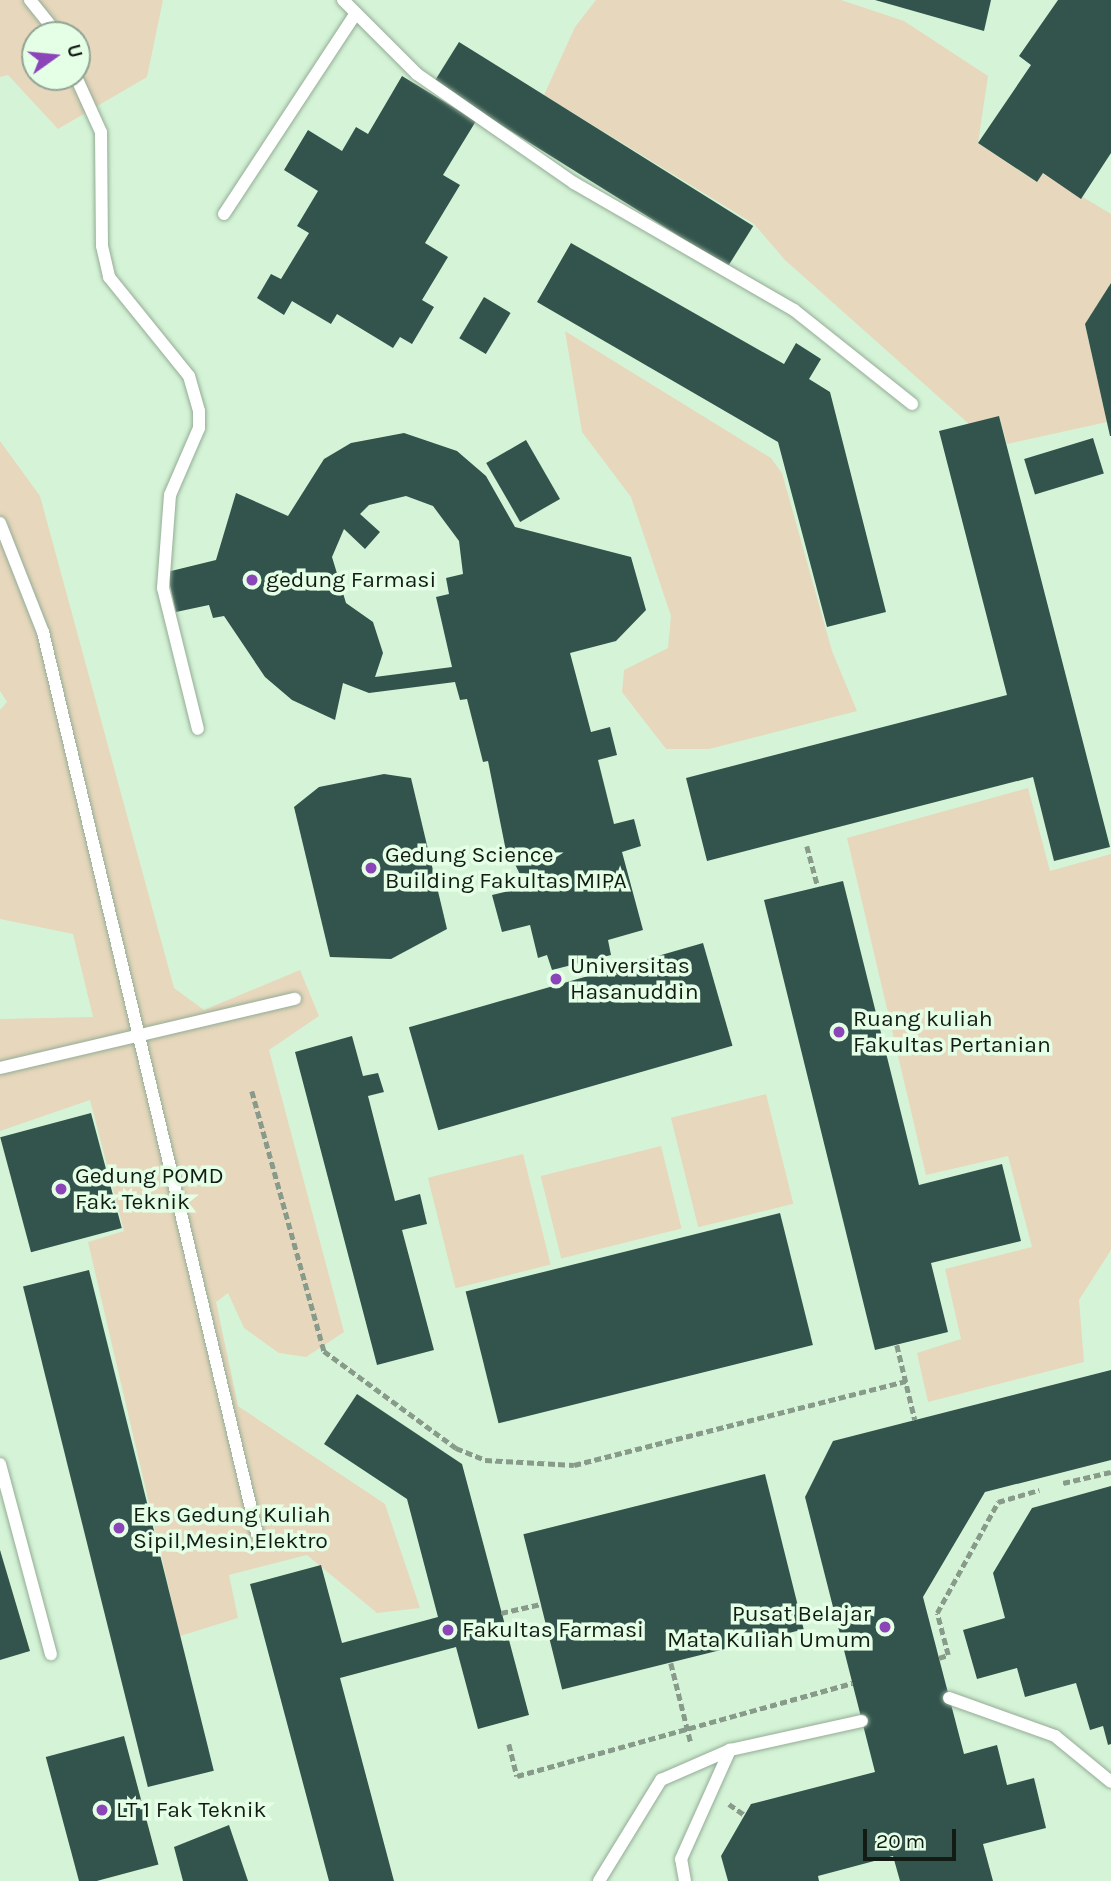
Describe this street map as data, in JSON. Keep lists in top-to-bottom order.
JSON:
{
  "places": [
    "gedung Farmasi",
    "Gedung Science Building Fakultas MIPA",
    "Universitas Hasanuddin",
    "Ruang kuliah Fakultas Pertanian",
    "Gedung POMD Fak. Teknik",
    "Eks Gedung Kuliah Sipil,Mesin,Elektro",
    "Pusat Belajar Mata Kuliah Umum",
    "Fakultas Farmasi",
    "LT 1 Fak Teknik"
  ],
  "scale_bar": "20 m",
  "north": "right"
}
